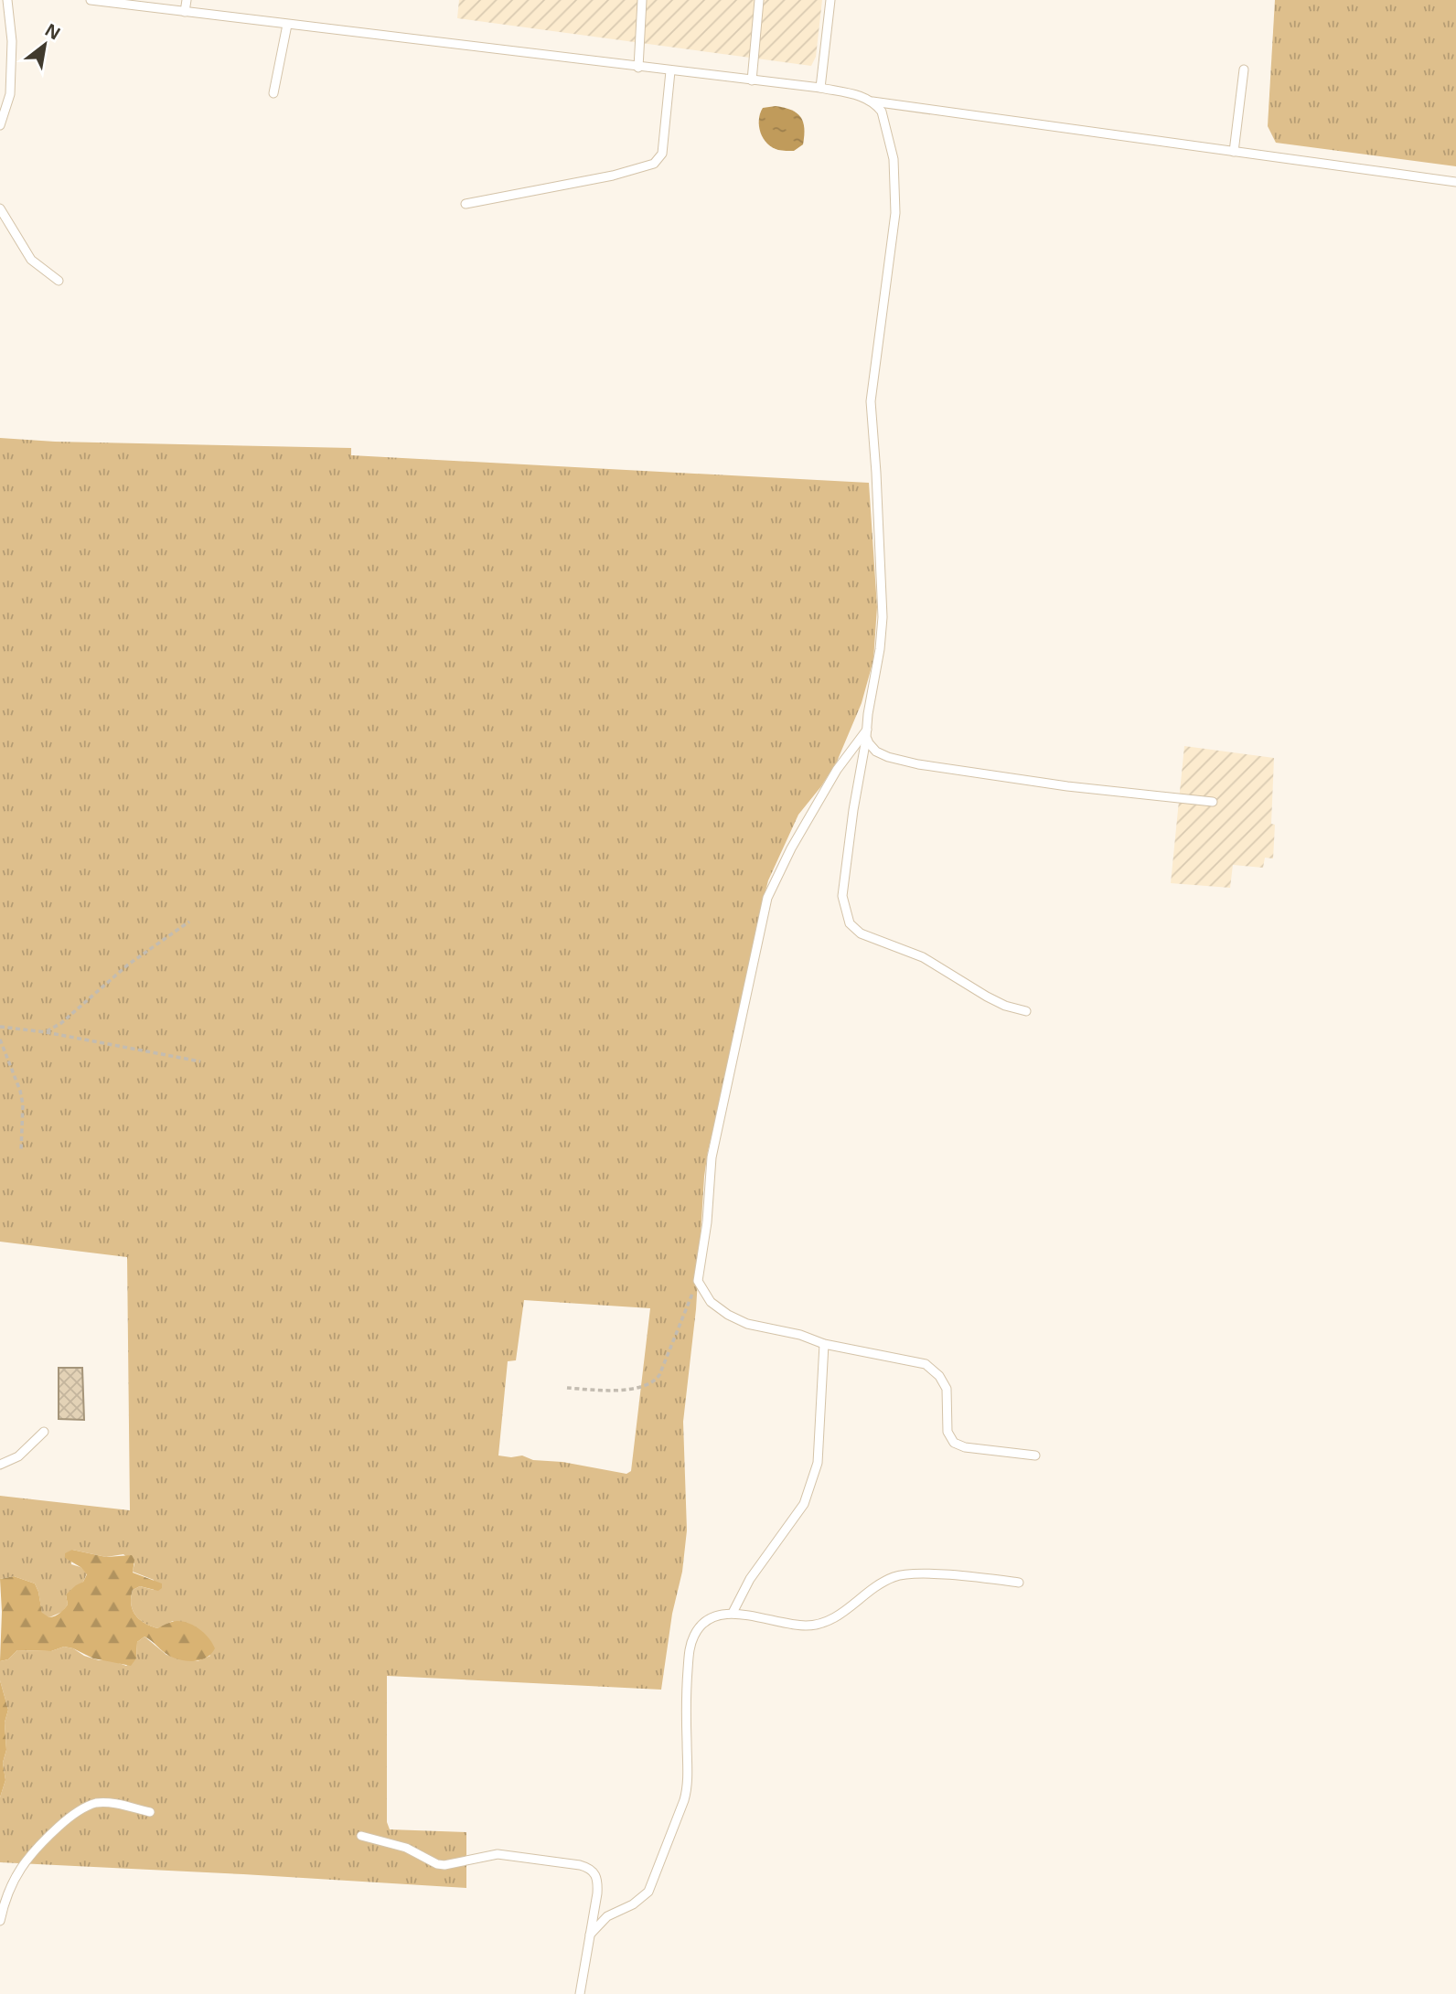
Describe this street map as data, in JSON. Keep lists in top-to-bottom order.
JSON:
{
  "north": "top right"
}
